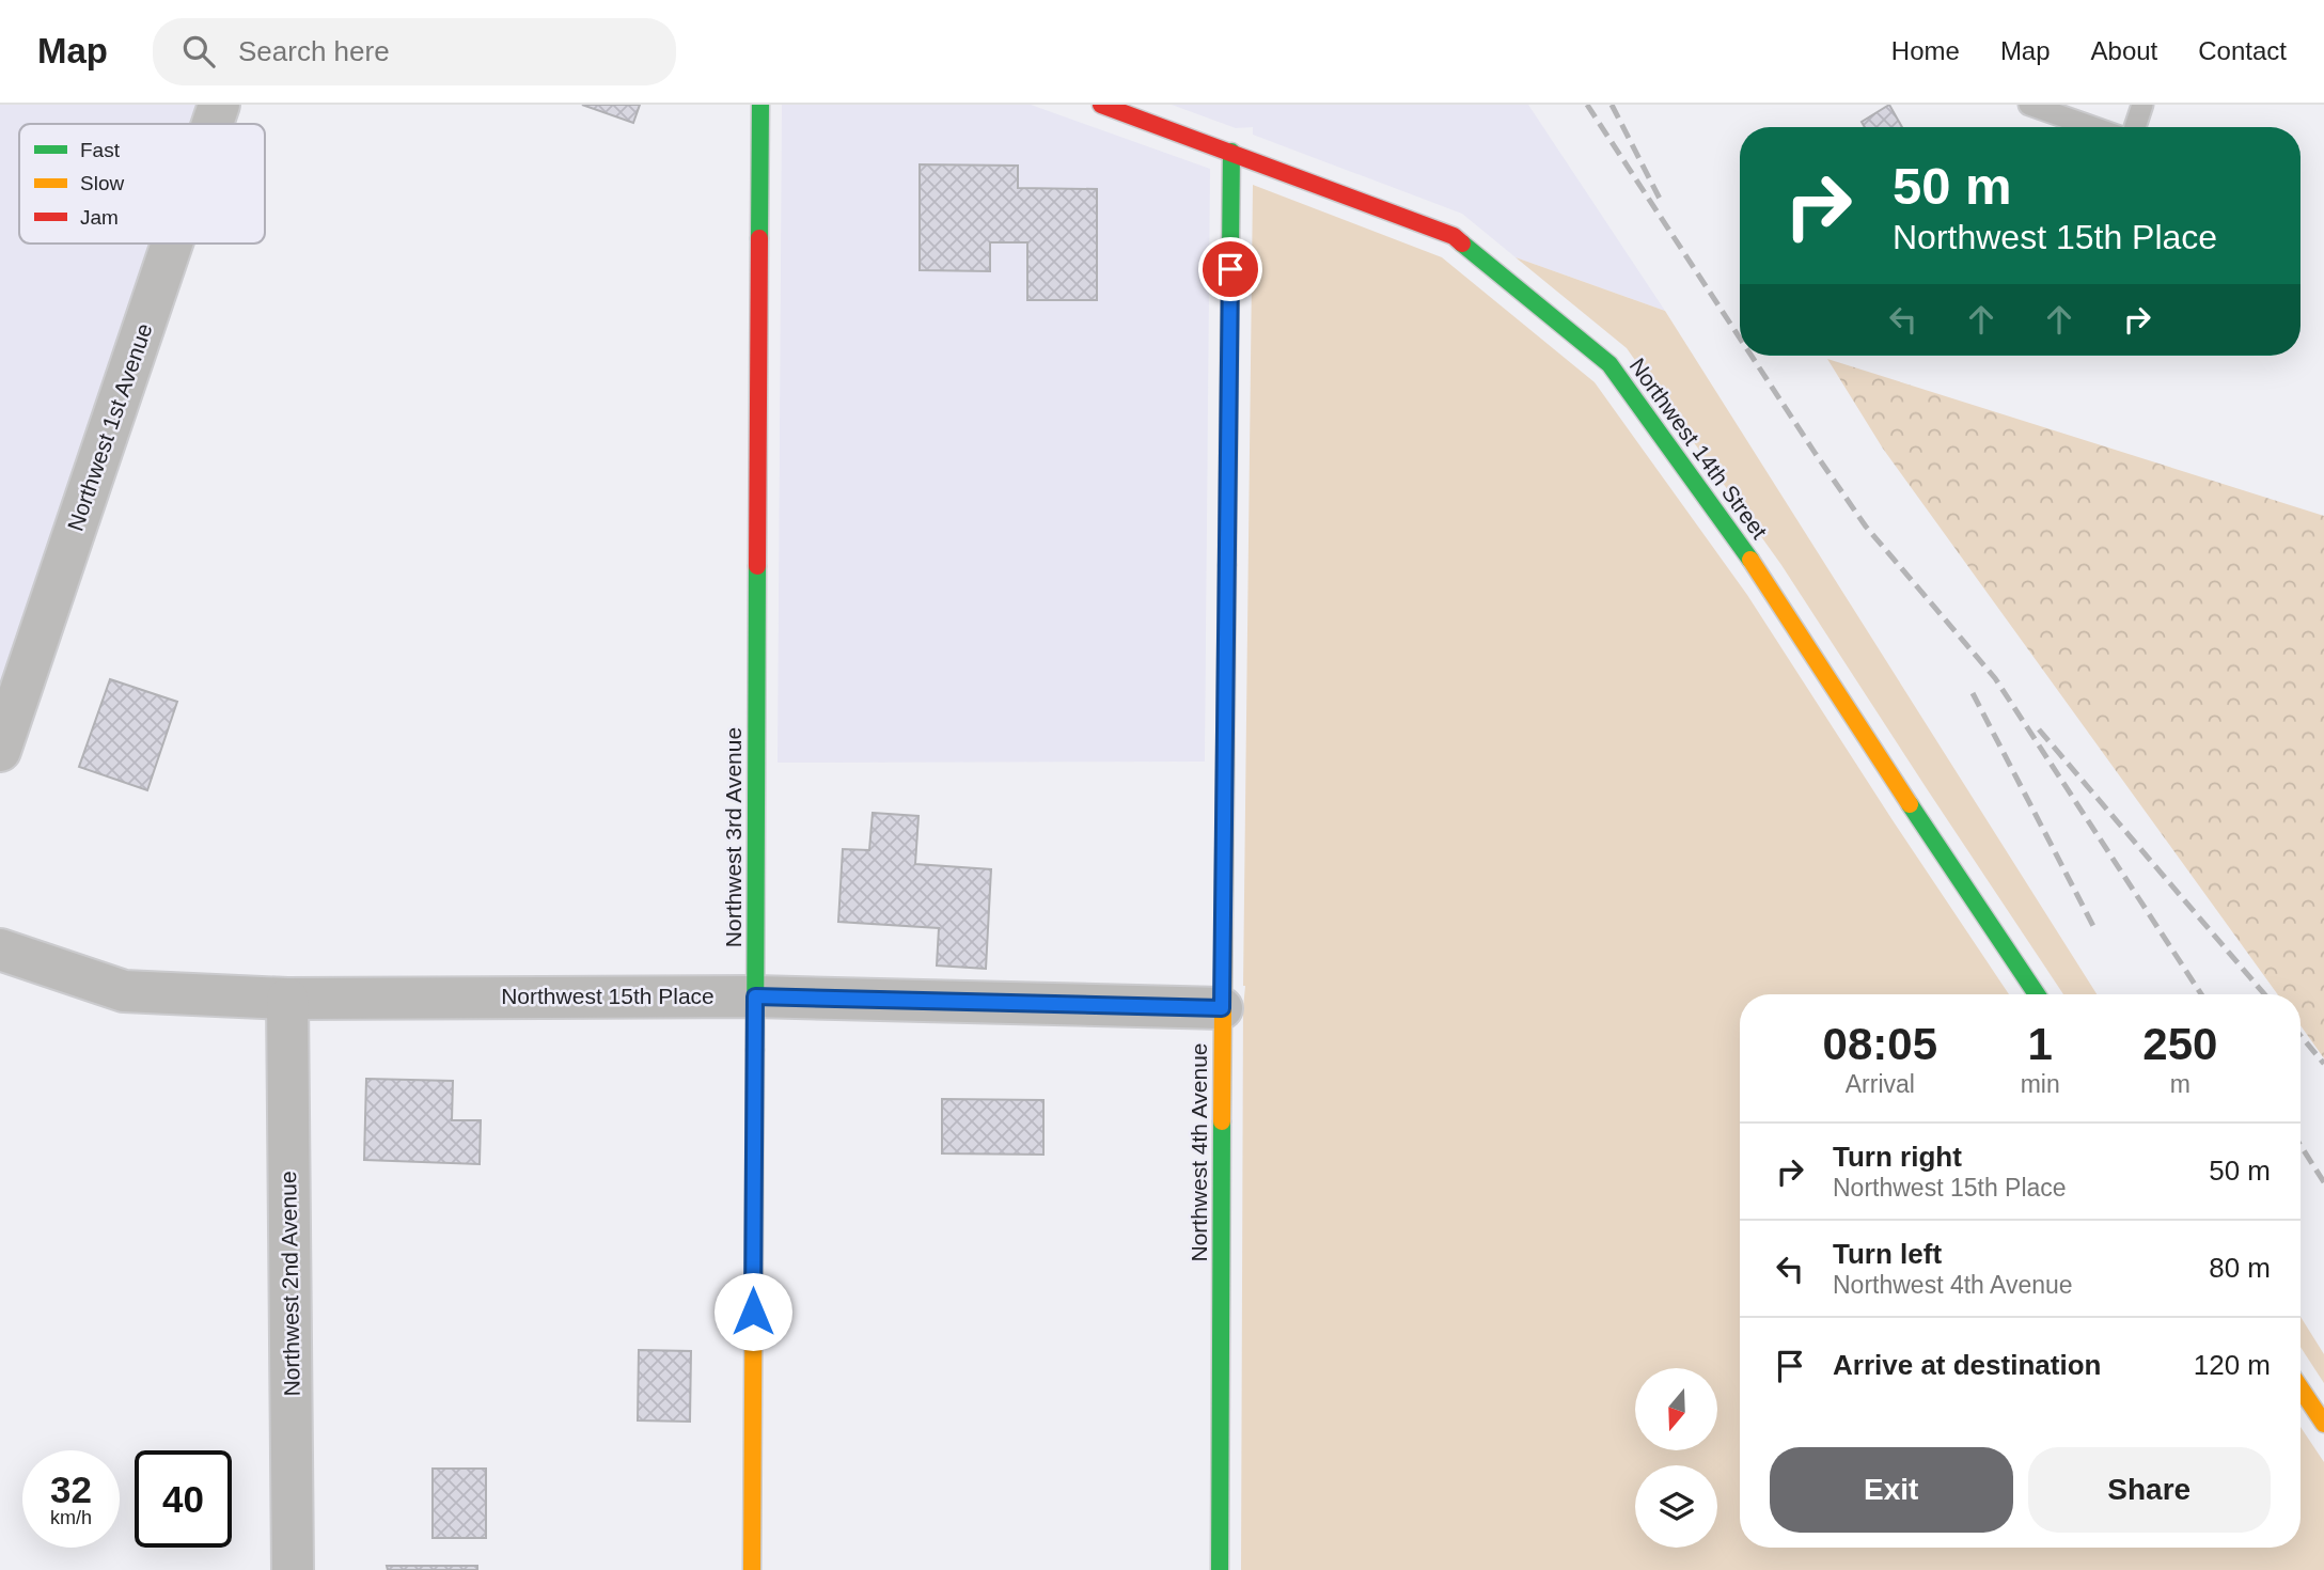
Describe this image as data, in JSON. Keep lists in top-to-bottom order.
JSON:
{
  "streets": {
    "street": [
      "Northwest 1st Avenue",
      "Northwest 14th Street",
      "Northwest 3rd Avenue",
      "Northwest 15th Place",
      "Northwest 4th Avenue",
      "Northwest 2nd Avenue"
    ]
  },
  "crossings": [
    ["Northwest 14th Street", "Northwest 4th Avenue"],
    ["Northwest 3rd Avenue", "Northwest 15th Place"],
    ["Northwest 15th Place", "Northwest 4th Avenue"],
    ["Northwest 15th Place", "Northwest 2nd Avenue"]
  ],
  "legend": ["Fast", "Slow", "Jam"],
  "north": "bottom",
  "page": {
    "header": "Map",
    "search": "Search here",
    "nav": [
      "Home",
      "Map",
      "About",
      "Contact"
    ],
    "turn": ["50 m", "Northwest 15th Place"],
    "eta": [
      "08:05",
      "Arrival",
      "1",
      "min",
      "250",
      "m"
    ],
    "list": [
      {
        "name": "Turn right",
        "note": "Northwest 15th Place",
        "value": "50 m"
      },
      {
        "name": "Turn left",
        "note": "Northwest 4th Avenue",
        "value": "80 m"
      },
      {
        "name": "Arrive at destination",
        "value": "120 m"
      }
    ],
    "buttons": ["Exit", "Share"],
    "speed": "32 km/h",
    "limit": "40"
  }
}
